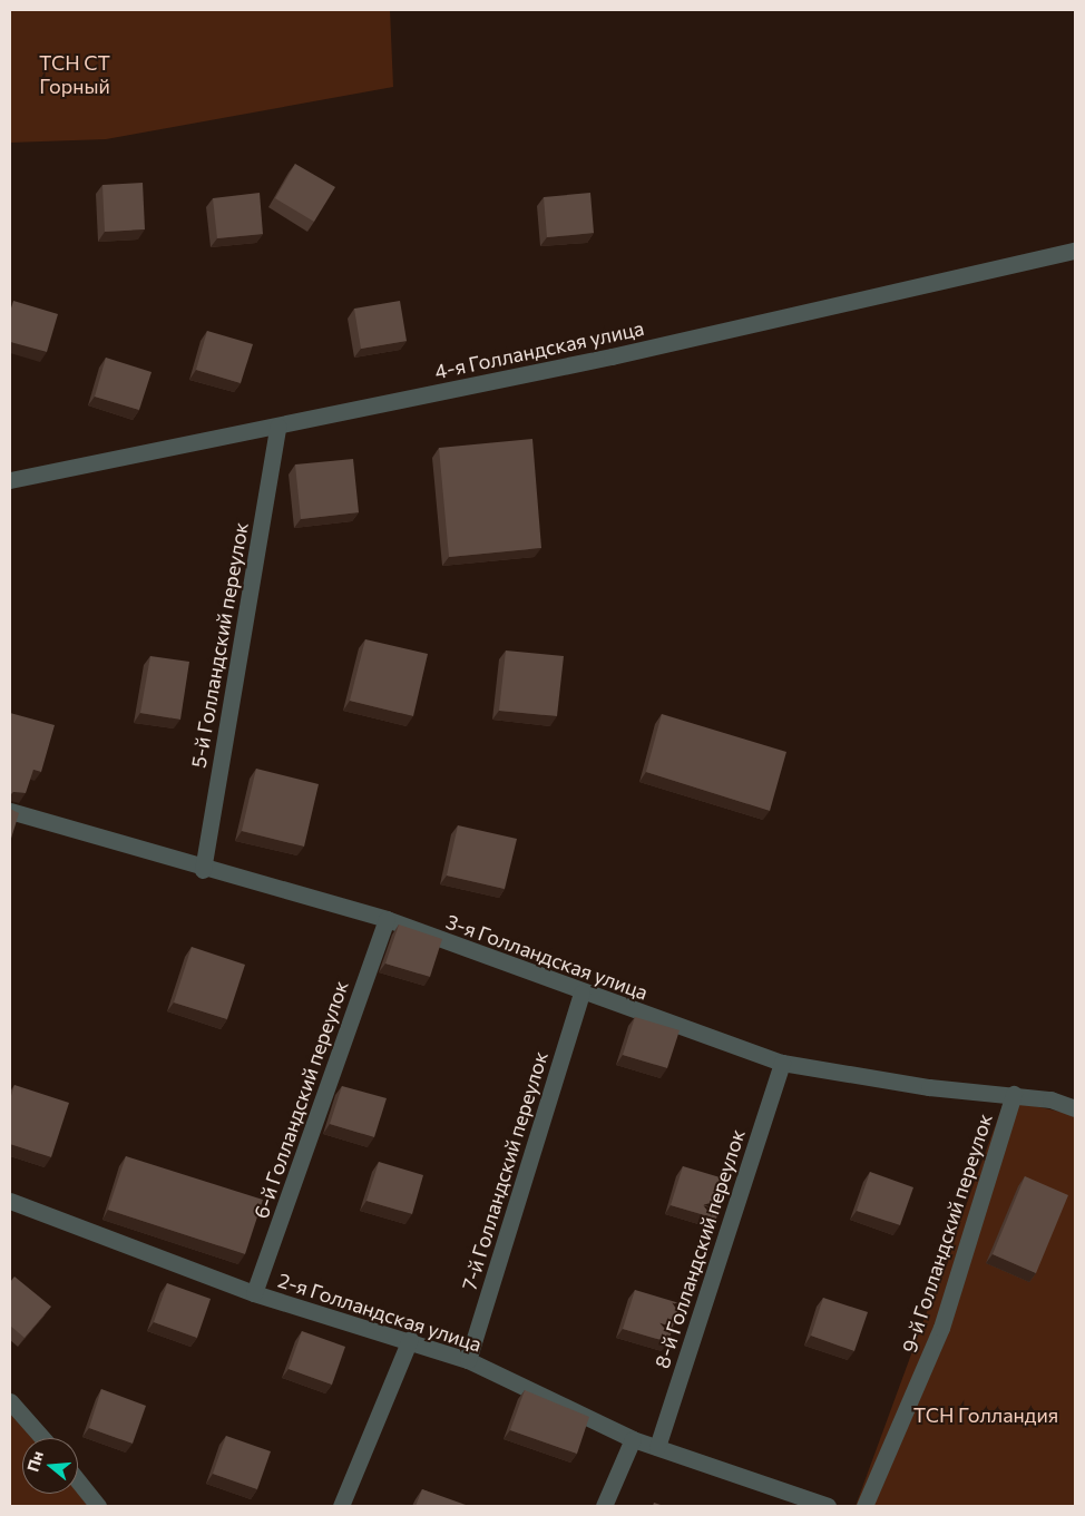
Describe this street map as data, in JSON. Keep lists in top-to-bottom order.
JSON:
{
  "streets": {
    "street": [
      "4-я Голландская улица",
      "5-й Голландский переулок",
      "3-я Голландская улица",
      "6-й Голландский переулок",
      "7-й Голландский переулок",
      "9-й Голландский переулок",
      "8-й Голландский переулок",
      "2-я Голландская улица"
    ]
  },
  "crossings": [
    ["4-я Голландская улица", "5-й Голландский переулок"],
    ["5-й Голландский переулок", "3-я Голландская улица"],
    ["3-я Голландская улица", "6-й Голландский переулок"],
    ["3-я Голландская улица", "7-й Голландский переулок"],
    ["3-я Голландская улица", "9-й Голландский переулок"],
    ["3-я Голландская улица", "8-й Голландский переулок"],
    ["6-й Голландский переулок", "2-я Голландская улица"],
    ["7-й Голландский переулок", "2-я Голландская улица"],
    ["8-й Голландский переулок", "2-я Голландская улица"]
  ],
  "parks": ["ТСН СТ Горный", "ТСН Голландия"],
  "north": "left"
}
